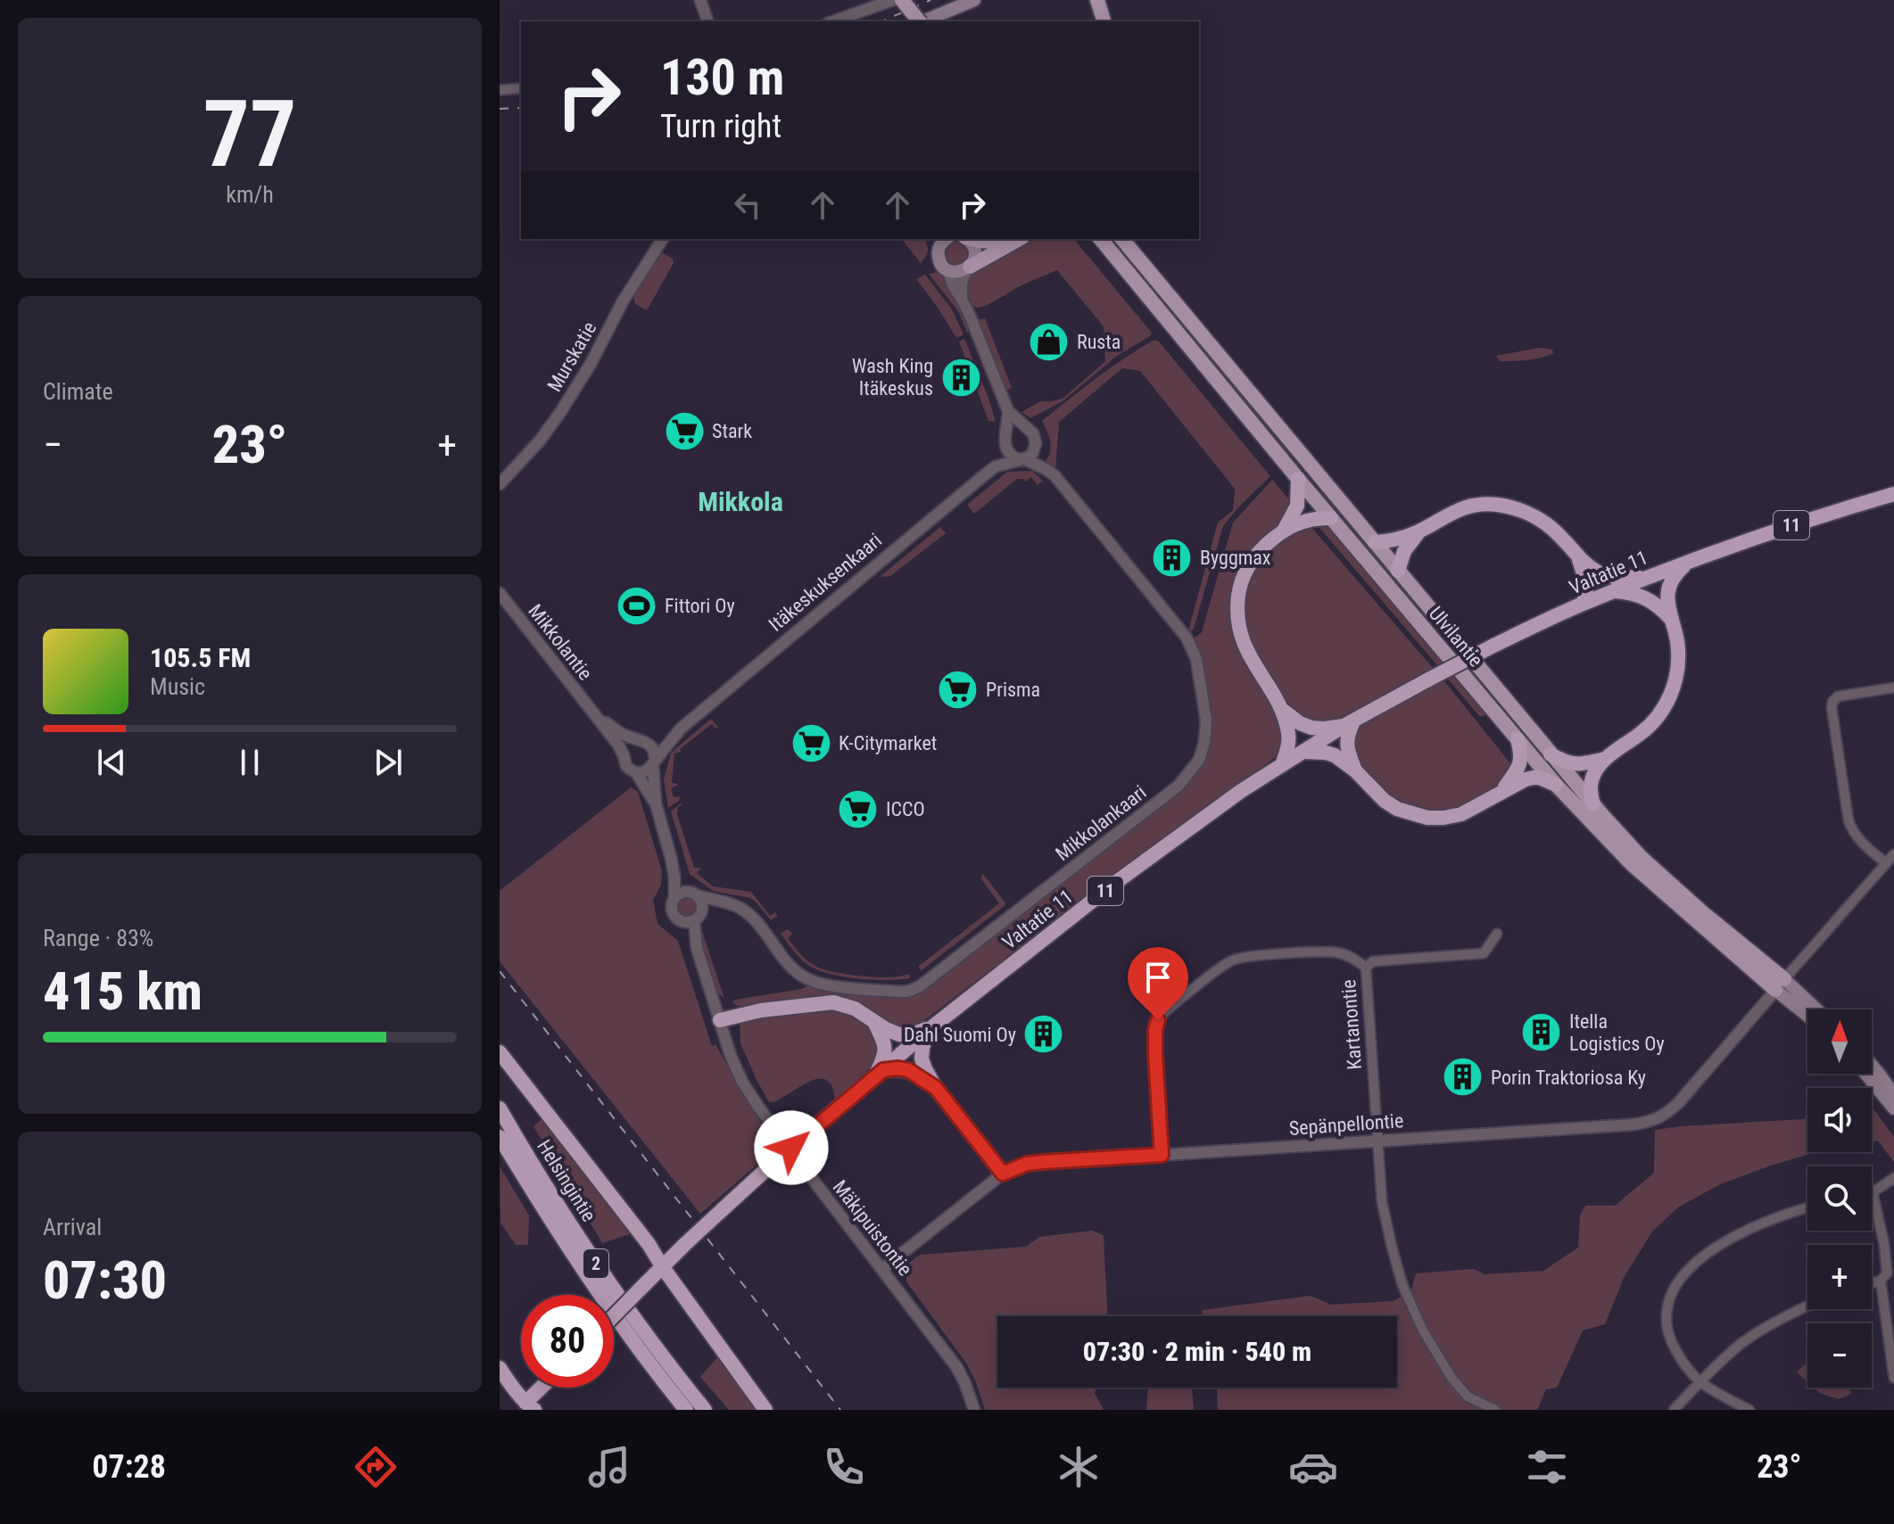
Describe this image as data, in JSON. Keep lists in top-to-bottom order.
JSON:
{
  "streets": {
    "highway": [
      "11",
      "Valtatie 11",
      "Helsingintie",
      "2"
    ],
    "main road": ["Ulvilantie"],
    "street": [
      "Murskatie",
      "Itäkeskuksenkaari",
      "Mikkolantie",
      "Mikkolankaari",
      "Kartanontie",
      "Sepänpellontie",
      "Mäkipuistontie"
    ]
  },
  "crossings": [
    ["11", "Valtatie 11"],
    ["Itäkeskuksenkaari", "Mikkolantie"],
    ["Itäkeskuksenkaari", "Mikkolankaari"],
    ["Ulvilantie", "Sepänpellontie"],
    ["Mikkolankaari", "Mäkipuistontie"],
    ["Kartanontie", "Sepänpellontie"],
    ["Sepänpellontie", "Mäkipuistontie"]
  ],
  "districts": ["Mikkola"],
  "places": {
    "shop": ["Rusta"],
    "building": [
      "Wash King Itäkeskus",
      "Byggmax",
      "Itella Logistics Oy",
      "Dahl Suomi Oy",
      "Porin Traktoriosa Ky"
    ],
    "supermarket": [
      "Stark",
      "Prisma",
      "K-Citymarket",
      "ICCO"
    ],
    "sports": ["Fittori Oy"]
  },
  "north": "top",
  "page": {
    "tile": [
      ["77", "km/h"],
      "Climate",
      ["Range · 83%", "415 km"],
      ["Arrival", "07:30"]
    ],
    "turn": ["130 m", "Turn right"],
    "heat": ["−", "23°", "+"],
    "song": ["105.5 FM", "Music"],
    "map_buttons": ["+", "−"],
    "limit": "80",
    "trip": "07:30 · 2 min · 540 m",
    "tabs": ["07:28", "23°"]
  }
}
